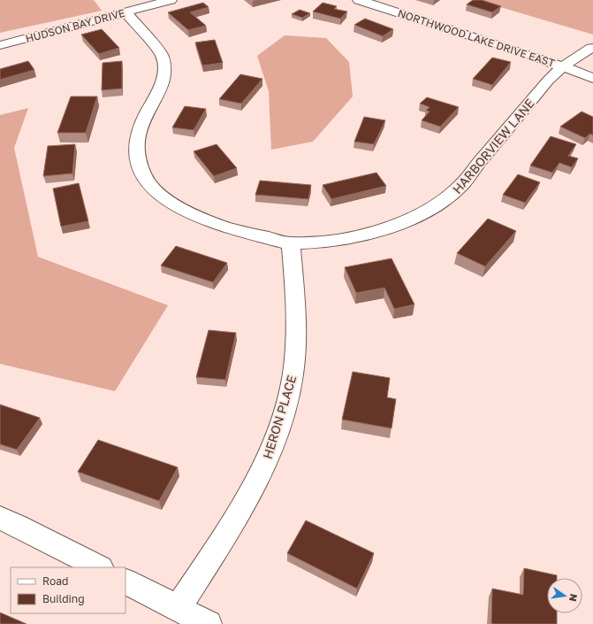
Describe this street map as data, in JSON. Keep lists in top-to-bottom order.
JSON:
{
  "streets": {
    "street": [
      "HUDSON BAY DRIVE",
      "NORTHWOOD LAKE DRIVE EAST",
      "HARBORVIEW LANE",
      "HERON PLACE"
    ]
  },
  "crossings": [
    ["HUDSON BAY DRIVE", "HARBORVIEW LANE"],
    ["NORTHWOOD LAKE DRIVE EAST", "HARBORVIEW LANE"],
    ["HARBORVIEW LANE", "HERON PLACE"]
  ],
  "legend": ["Road", "Building"],
  "north": "right"
}
